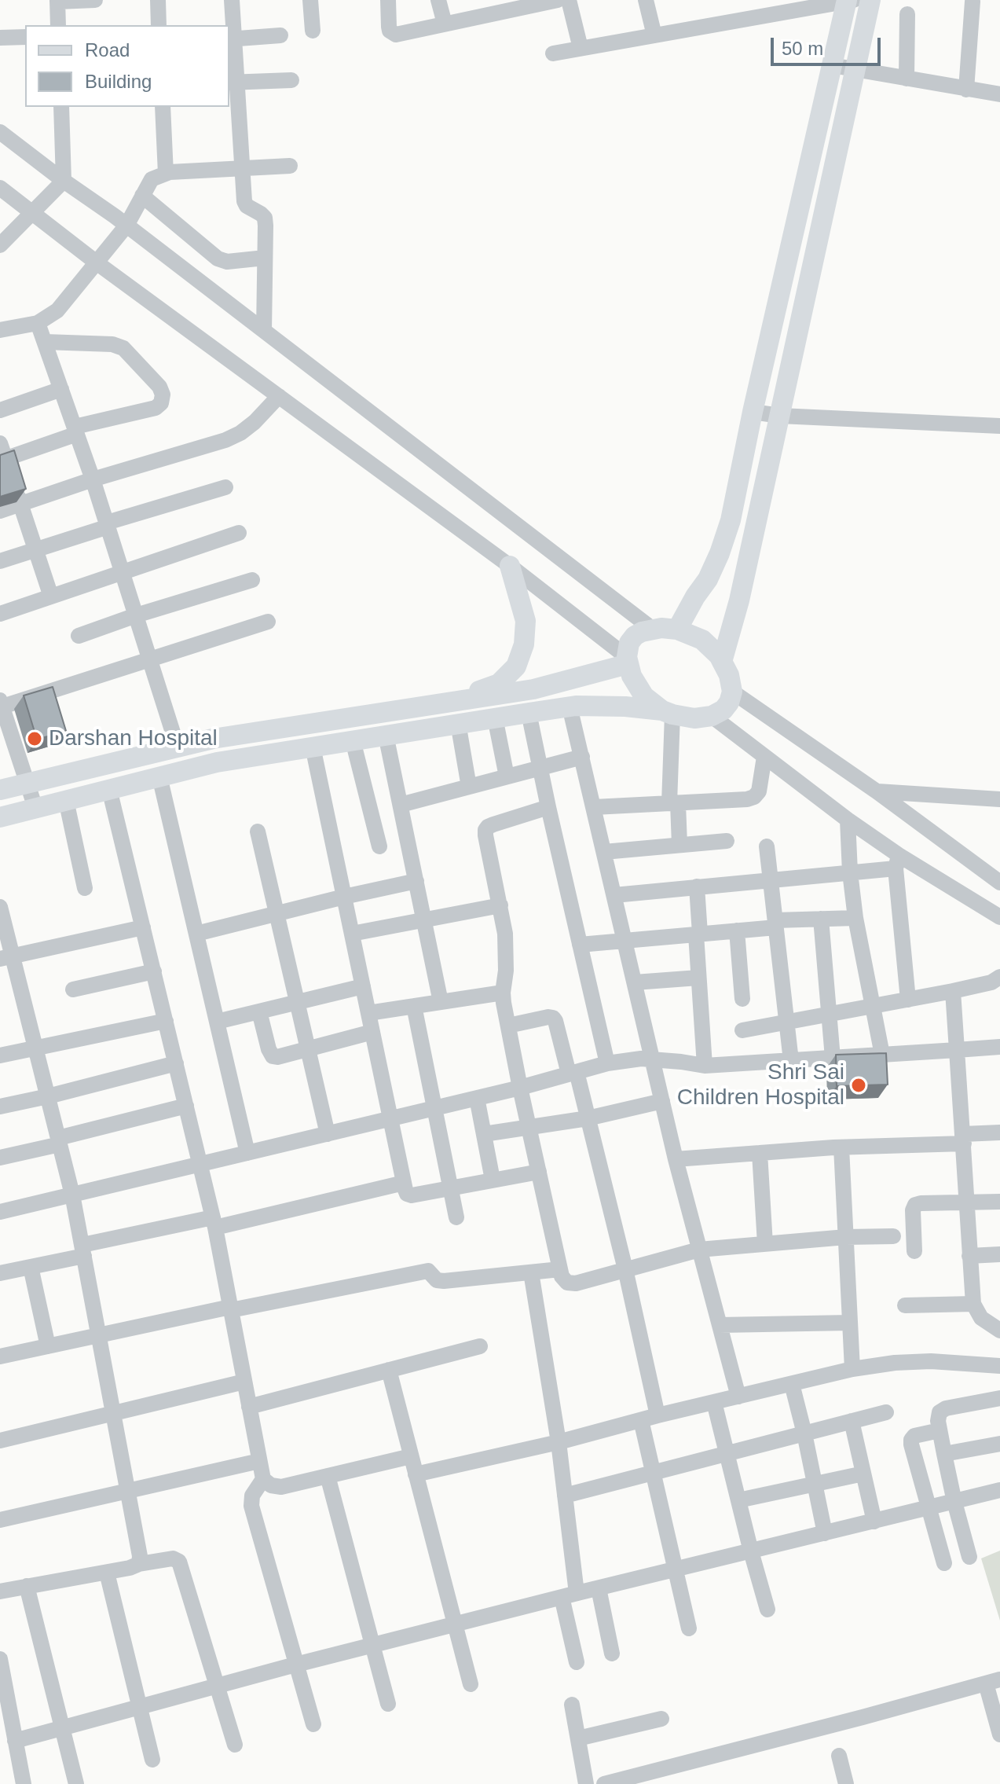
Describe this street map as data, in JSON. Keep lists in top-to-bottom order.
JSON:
{
  "places": ["Darshan Hospital", "Shri Sai Children Hospital"],
  "legend": ["Road", "Building"],
  "scale_bar": "50 m"
}
